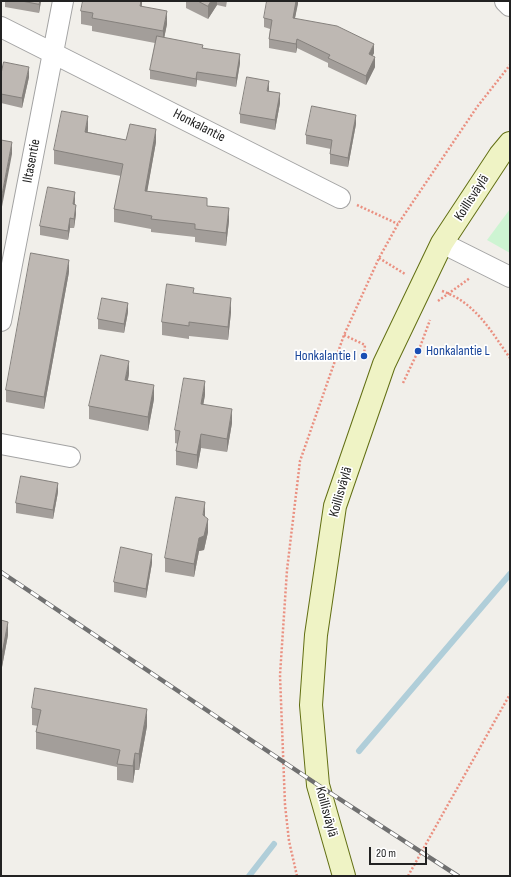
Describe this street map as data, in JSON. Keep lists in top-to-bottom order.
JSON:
{
  "streets": {
    "main road": ["Koillisväylä"],
    "street": ["Honkalantie", "Iltasentie"]
  },
  "crossings": [
    ["Honkalantie", "Iltasentie"]
  ],
  "places": ["Honkalantie L", "Honkalantie I"],
  "scale_bar": "20 m"
}
